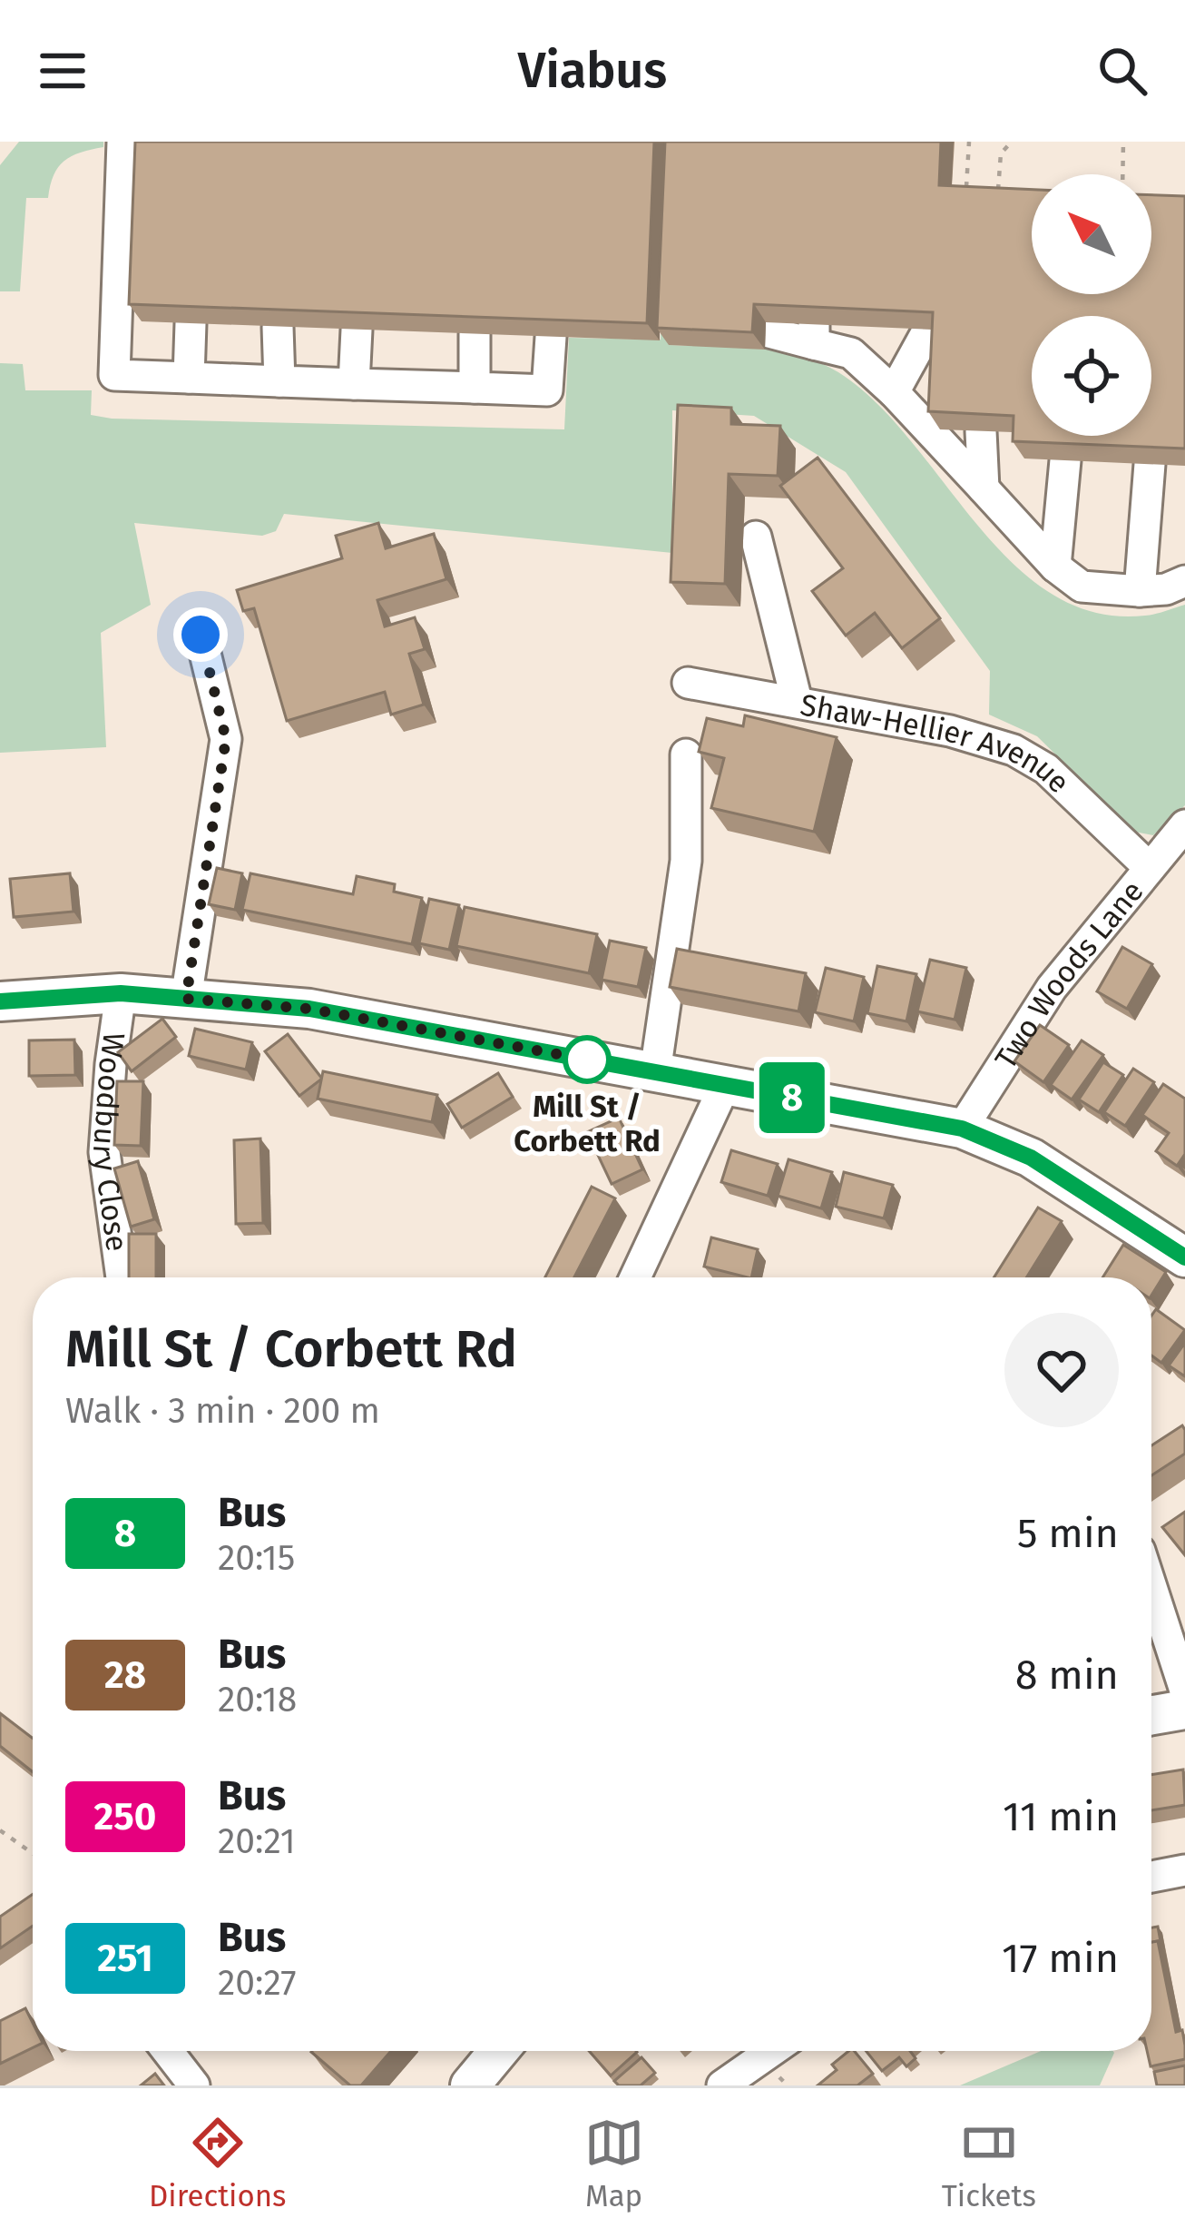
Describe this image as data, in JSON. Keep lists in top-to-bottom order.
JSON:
{
  "streets": {
    "street": ["Shaw-Hellier Avenue", "Two Woods Lane", "Woodbury Close"]
  },
  "crossings": [
    ["Shaw-Hellier Avenue", "Two Woods Lane"]
  ],
  "places": ["Mill St / Corbett Rd"],
  "lines": ["bus line 8"],
  "north": "top left",
  "page": {
    "header": "Viabus",
    "on_map": "8",
    "heading": ["Mill St / Corbett Rd", "Walk · 3 min · 200 m"],
    "list": [
      {
        "mark": "8",
        "name": "Bus",
        "note": "20:15",
        "value": "5 min"
      },
      {
        "mark": "28",
        "name": "Bus",
        "note": "20:18",
        "value": "8 min"
      },
      {
        "mark": "250",
        "name": "Bus",
        "note": "20:21",
        "value": "11 min"
      },
      {
        "mark": "251",
        "name": "Bus",
        "note": "20:27",
        "value": "17 min"
      }
    ],
    "tabs": ["Directions", "Map", "Tickets"]
  }
}
